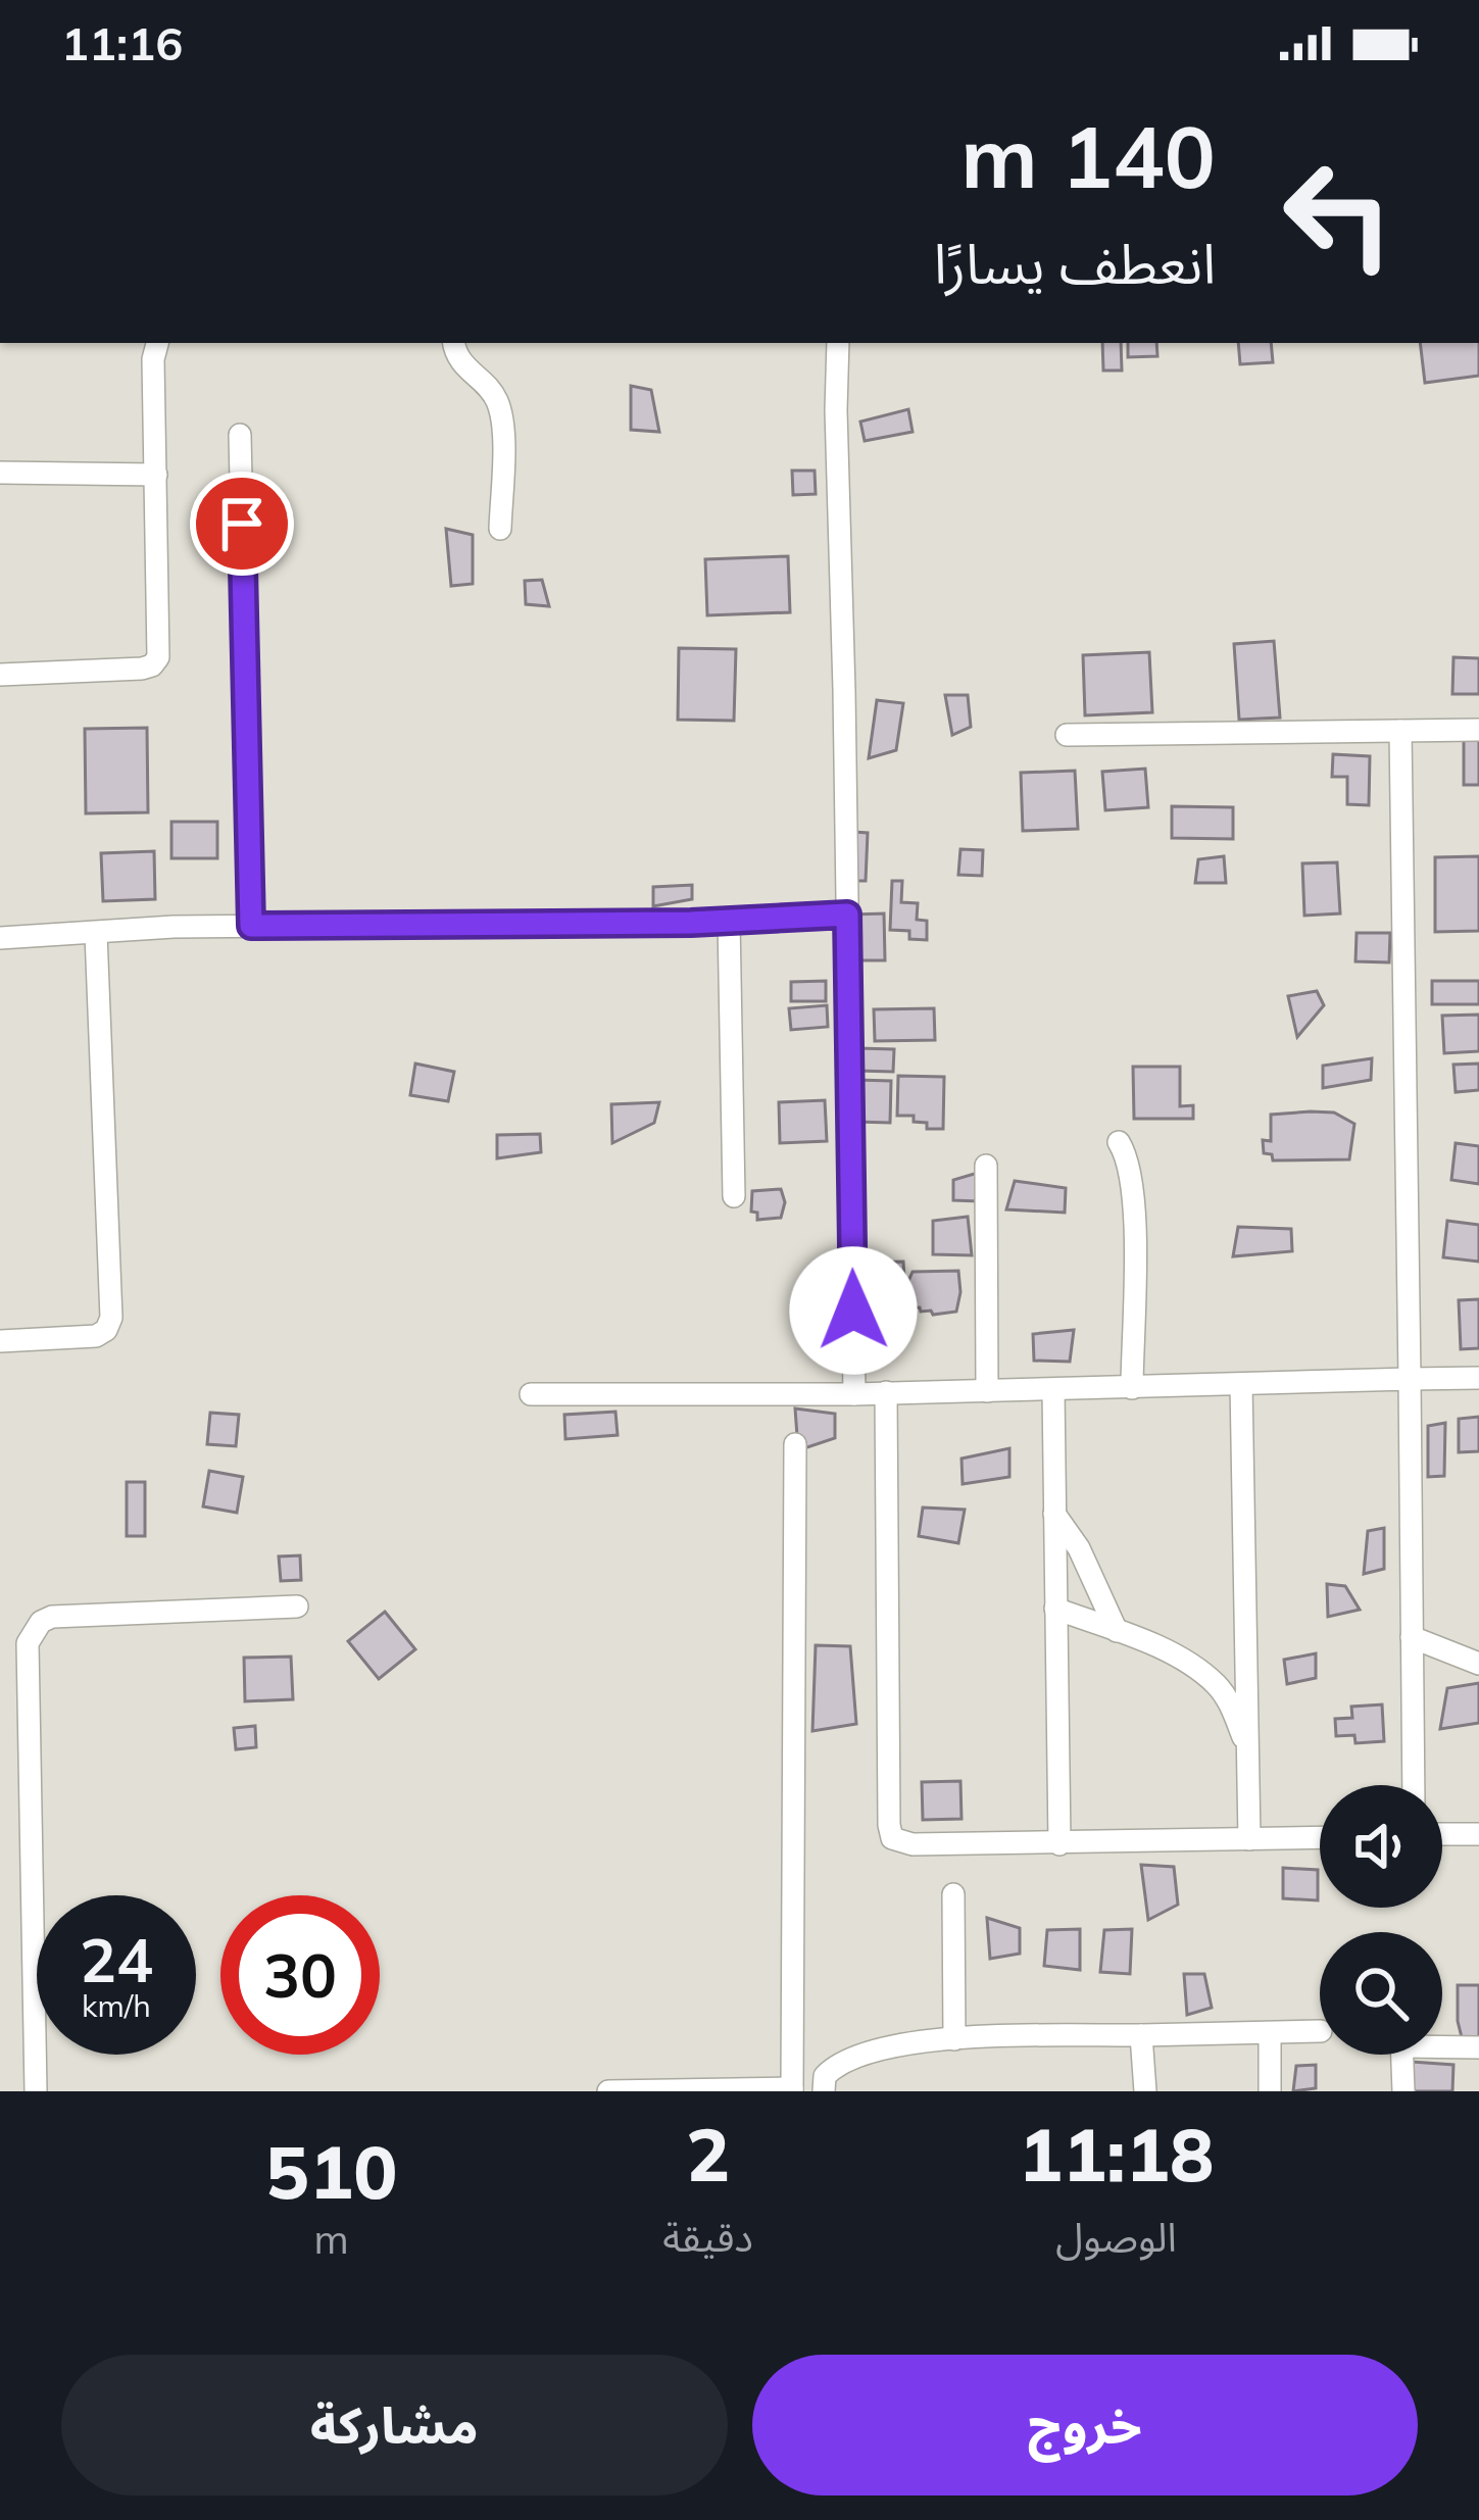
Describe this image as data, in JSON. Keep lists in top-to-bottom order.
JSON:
{
  "page": {
    "status": "11:16",
    "turn": ["140 m", "انعطف يسارًا"],
    "speed": "24 km/h",
    "limit": "30",
    "eta": [
      "11:18",
      "الوصول",
      "2",
      "دقيقة",
      "510",
      "m"
    ],
    "buttons": ["خروج", "مشاركة"]
  }
}
